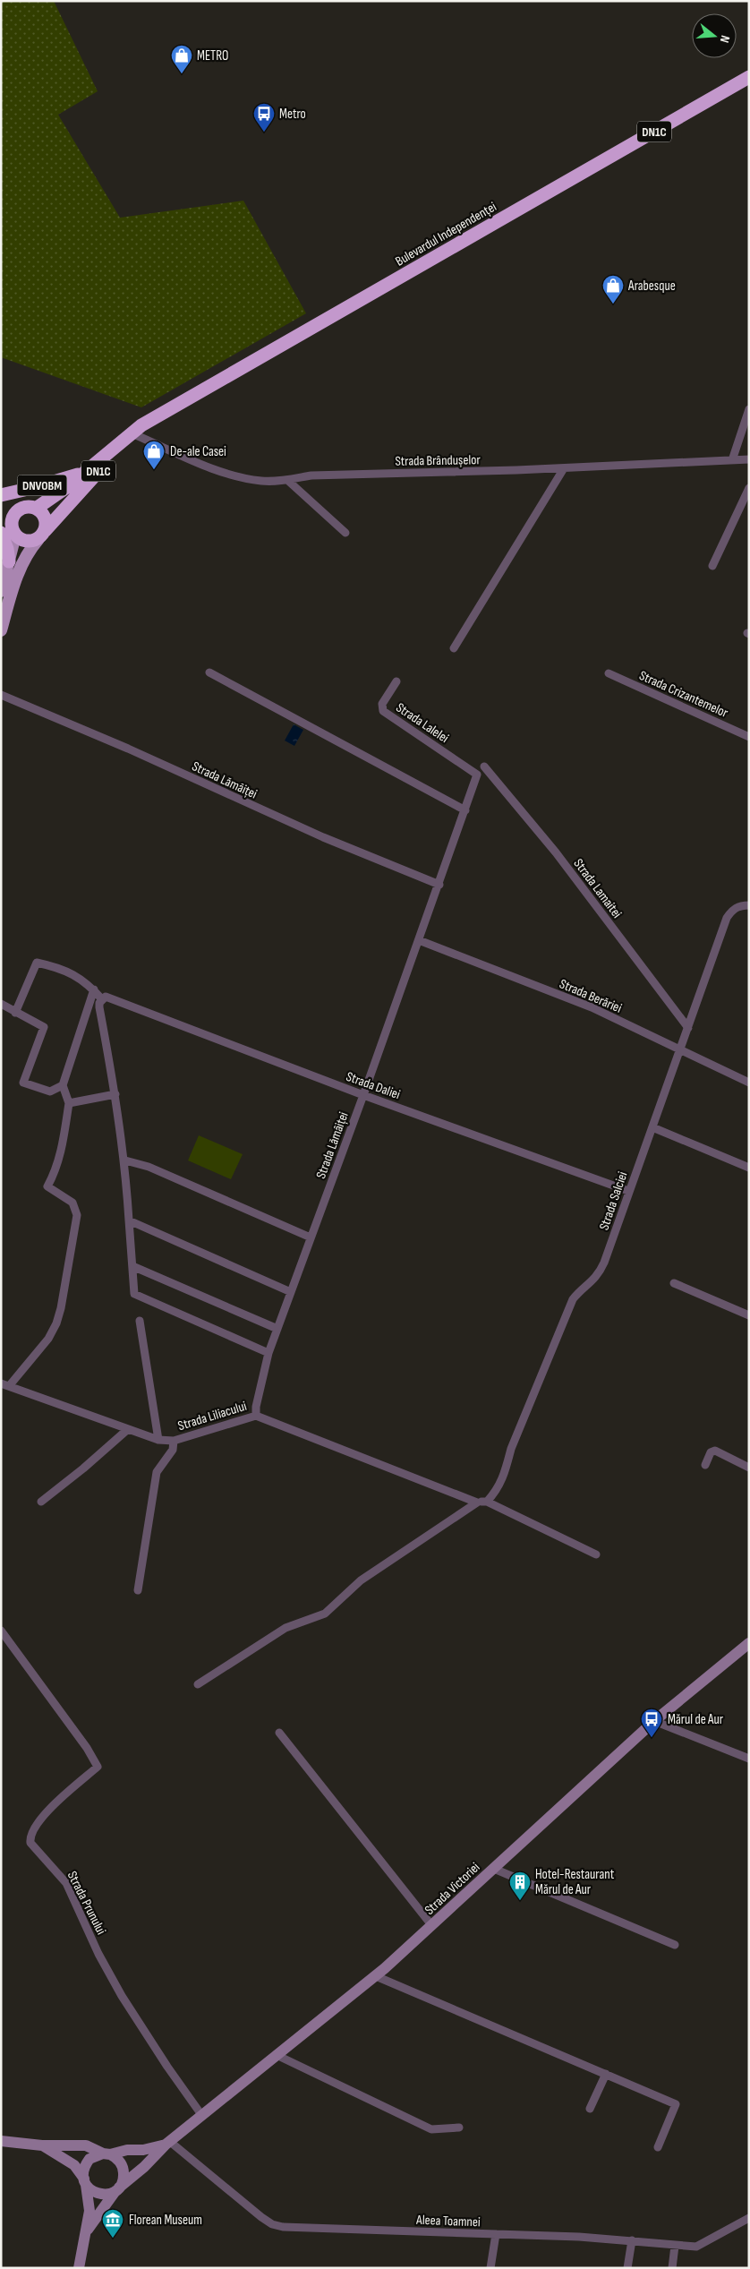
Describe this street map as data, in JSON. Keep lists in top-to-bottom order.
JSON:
{
  "streets": {
    "highway": ["DN1C", "Bulevardul Independenței", "DNVOBM"],
    "street": [
      "Strada Brândușelor",
      "Strada Crizantemelor",
      "Strada Lalelei",
      "Strada Lămâiței",
      "Strada Lamaitei",
      "Strada Berăriei",
      "Strada Daliei",
      "Strada Salciei",
      "Strada Liliacului",
      "Strada Victoriei",
      "Strada Prunului",
      "Aleea Toamnei"
    ]
  },
  "crossings": [
    ["DN1C", "Bulevardul Independenței"],
    ["DN1C", "DNVOBM"],
    ["Bulevardul Independenței", "Strada Brândușelor"],
    ["Bulevardul Independenței", "DNVOBM"],
    ["Strada Lalelei", "Strada Lămâiței"],
    ["Strada Lămâiței", "Strada Berăriei"],
    ["Strada Lămâiței", "Strada Daliei"],
    ["Strada Lămâiței", "Strada Liliacului"],
    ["Strada Lamaitei", "Strada Salciei"],
    ["Strada Berăriei", "Strada Salciei"],
    ["Strada Daliei", "Strada Salciei"],
    ["Strada Salciei", "Strada Liliacului"],
    ["Strada Victoriei", "Strada Prunului"],
    ["Strada Victoriei", "Aleea Toamnei"]
  ],
  "places": {
    "shop": ["METRO", "Arabesque", "De-ale Casei"],
    "bus stop": ["Metro", "Mărul de Aur"],
    "building": ["Hotel-Restaurant Mărul de Aur"],
    "museum": ["Florean Museum"]
  },
  "north": "right"
}
